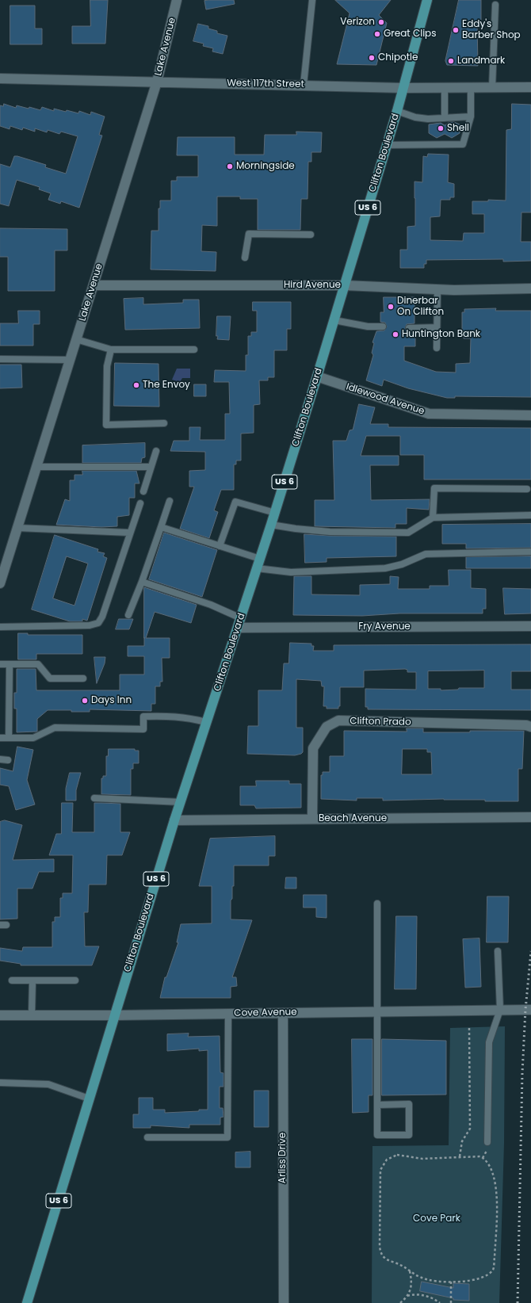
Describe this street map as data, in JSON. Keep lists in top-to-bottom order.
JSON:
{
  "streets": {
    "main road": ["Clifton Boulevard", "US 6"],
    "street": [
      "Lake Avenue",
      "West 117th Street",
      "Hird Avenue",
      "Idlewood Avenue",
      "Fry Avenue",
      "Clifton Prado",
      "Beach Avenue",
      "Cove Avenue",
      "Arliss Drive"
    ]
  },
  "crossings": [
    ["Lake Avenue", "West 117th Street"],
    ["Lake Avenue", "Hird Avenue"],
    ["West 117th Street", "Clifton Boulevard"],
    ["Clifton Boulevard", "Hird Avenue"],
    ["Clifton Boulevard", "Idlewood Avenue"],
    ["Clifton Boulevard", "Fry Avenue"],
    ["Clifton Boulevard", "Beach Avenue"],
    ["Clifton Boulevard", "Cove Avenue"],
    ["Clifton Prado", "Beach Avenue"],
    ["Cove Avenue", "Arliss Drive"]
  ],
  "parks": ["Cove Park"],
  "places": [
    "Verizon",
    "Eddy's Barber Shop",
    "Great Clips",
    "Chipotle",
    "Landmark",
    "Shell",
    "Morningside",
    "Dinerbar On Clifton",
    "Huntington Bank",
    "The Envoy",
    "Days Inn"
  ]
}
